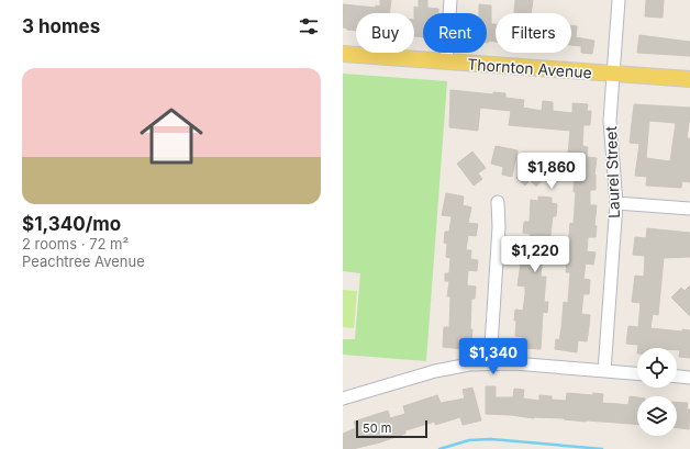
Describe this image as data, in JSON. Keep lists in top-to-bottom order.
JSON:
{
  "streets": {
    "main road": ["Thornton Avenue"],
    "street": ["Laurel Street"]
  },
  "crossings": [
    ["Thornton Avenue", "Laurel Street"]
  ],
  "scale_bar": "50 m",
  "page": {
    "heading": "3 homes",
    "chip": ["Buy", "Rent", "Filters"],
    "list": [
      {
        "name": "$1,340/mo",
        "note": "2 rooms · 72 m² · Peachtree Avenue"
      }
    ],
    "price": ["$1,860", "$1,220", "$1,340"],
    "scale": "50 m"
  }
}
